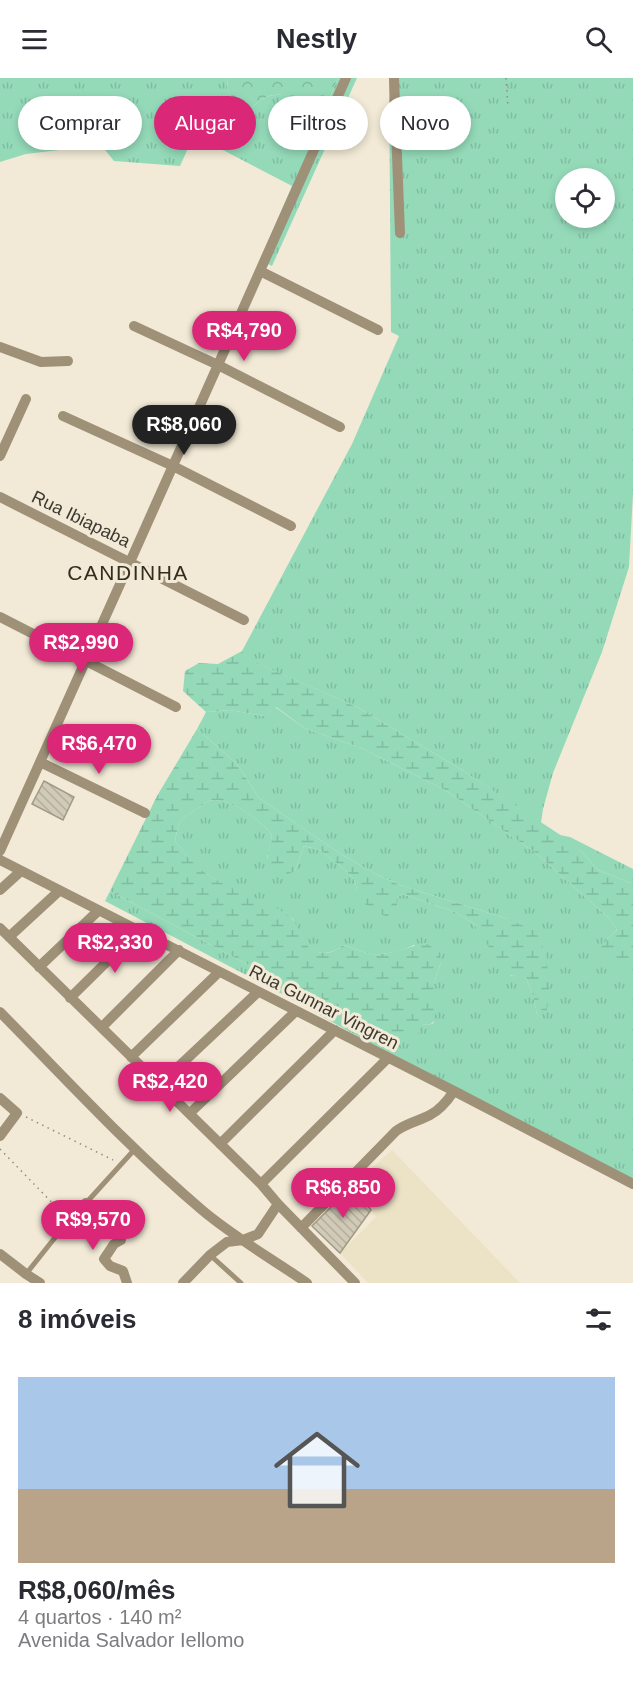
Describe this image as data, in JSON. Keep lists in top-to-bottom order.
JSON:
{
  "streets": {
    "street": ["Rua Ibiapaba", "Rua Gunnar Vingren"]
  },
  "districts": ["CANDINHA"],
  "page": {
    "header": "Nestly",
    "chip": [
      "Comprar",
      "Alugar",
      "Filtros",
      "Novo"
    ],
    "price": [
      "R$4,790",
      "R$8,060",
      "R$2,990",
      "R$6,470",
      "R$2,330",
      "R$2,420",
      "R$6,850",
      "R$9,570"
    ],
    "heading": "8 imóveis",
    "list": [
      {
        "name": "R$8,060/mês",
        "note": "4 quartos · 140 m² · Avenida Salvador Iellomo"
      }
    ]
  }
}
